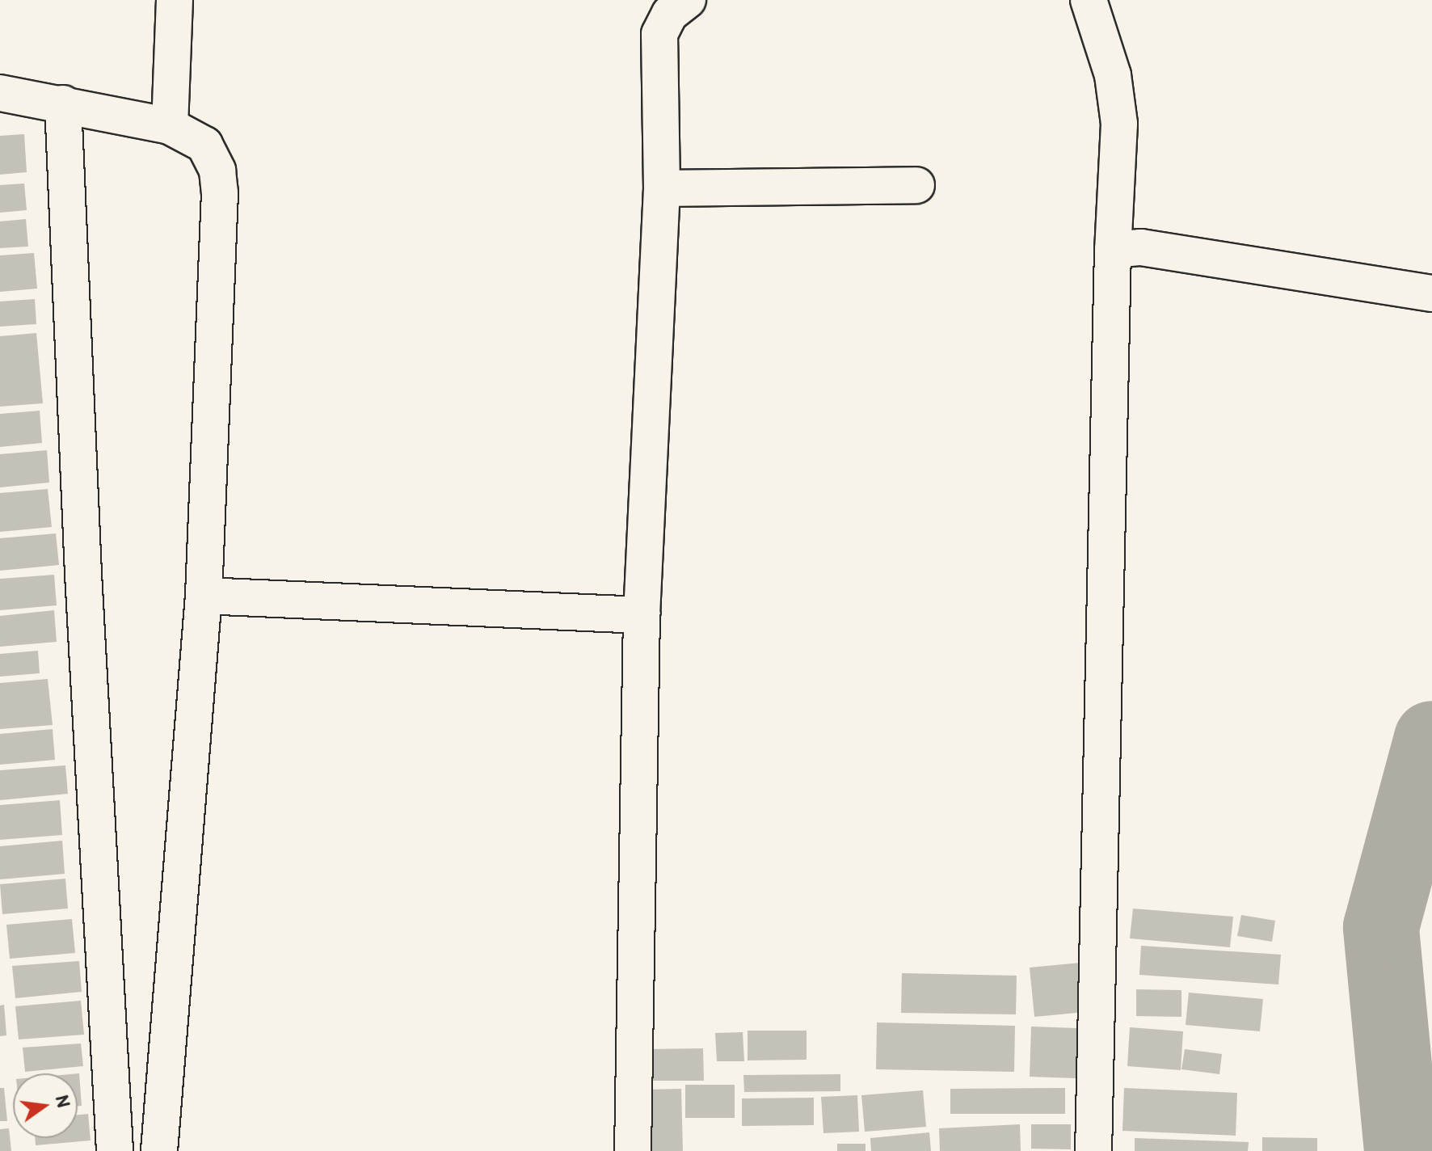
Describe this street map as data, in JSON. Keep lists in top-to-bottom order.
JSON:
{
  "north": "right"
}
